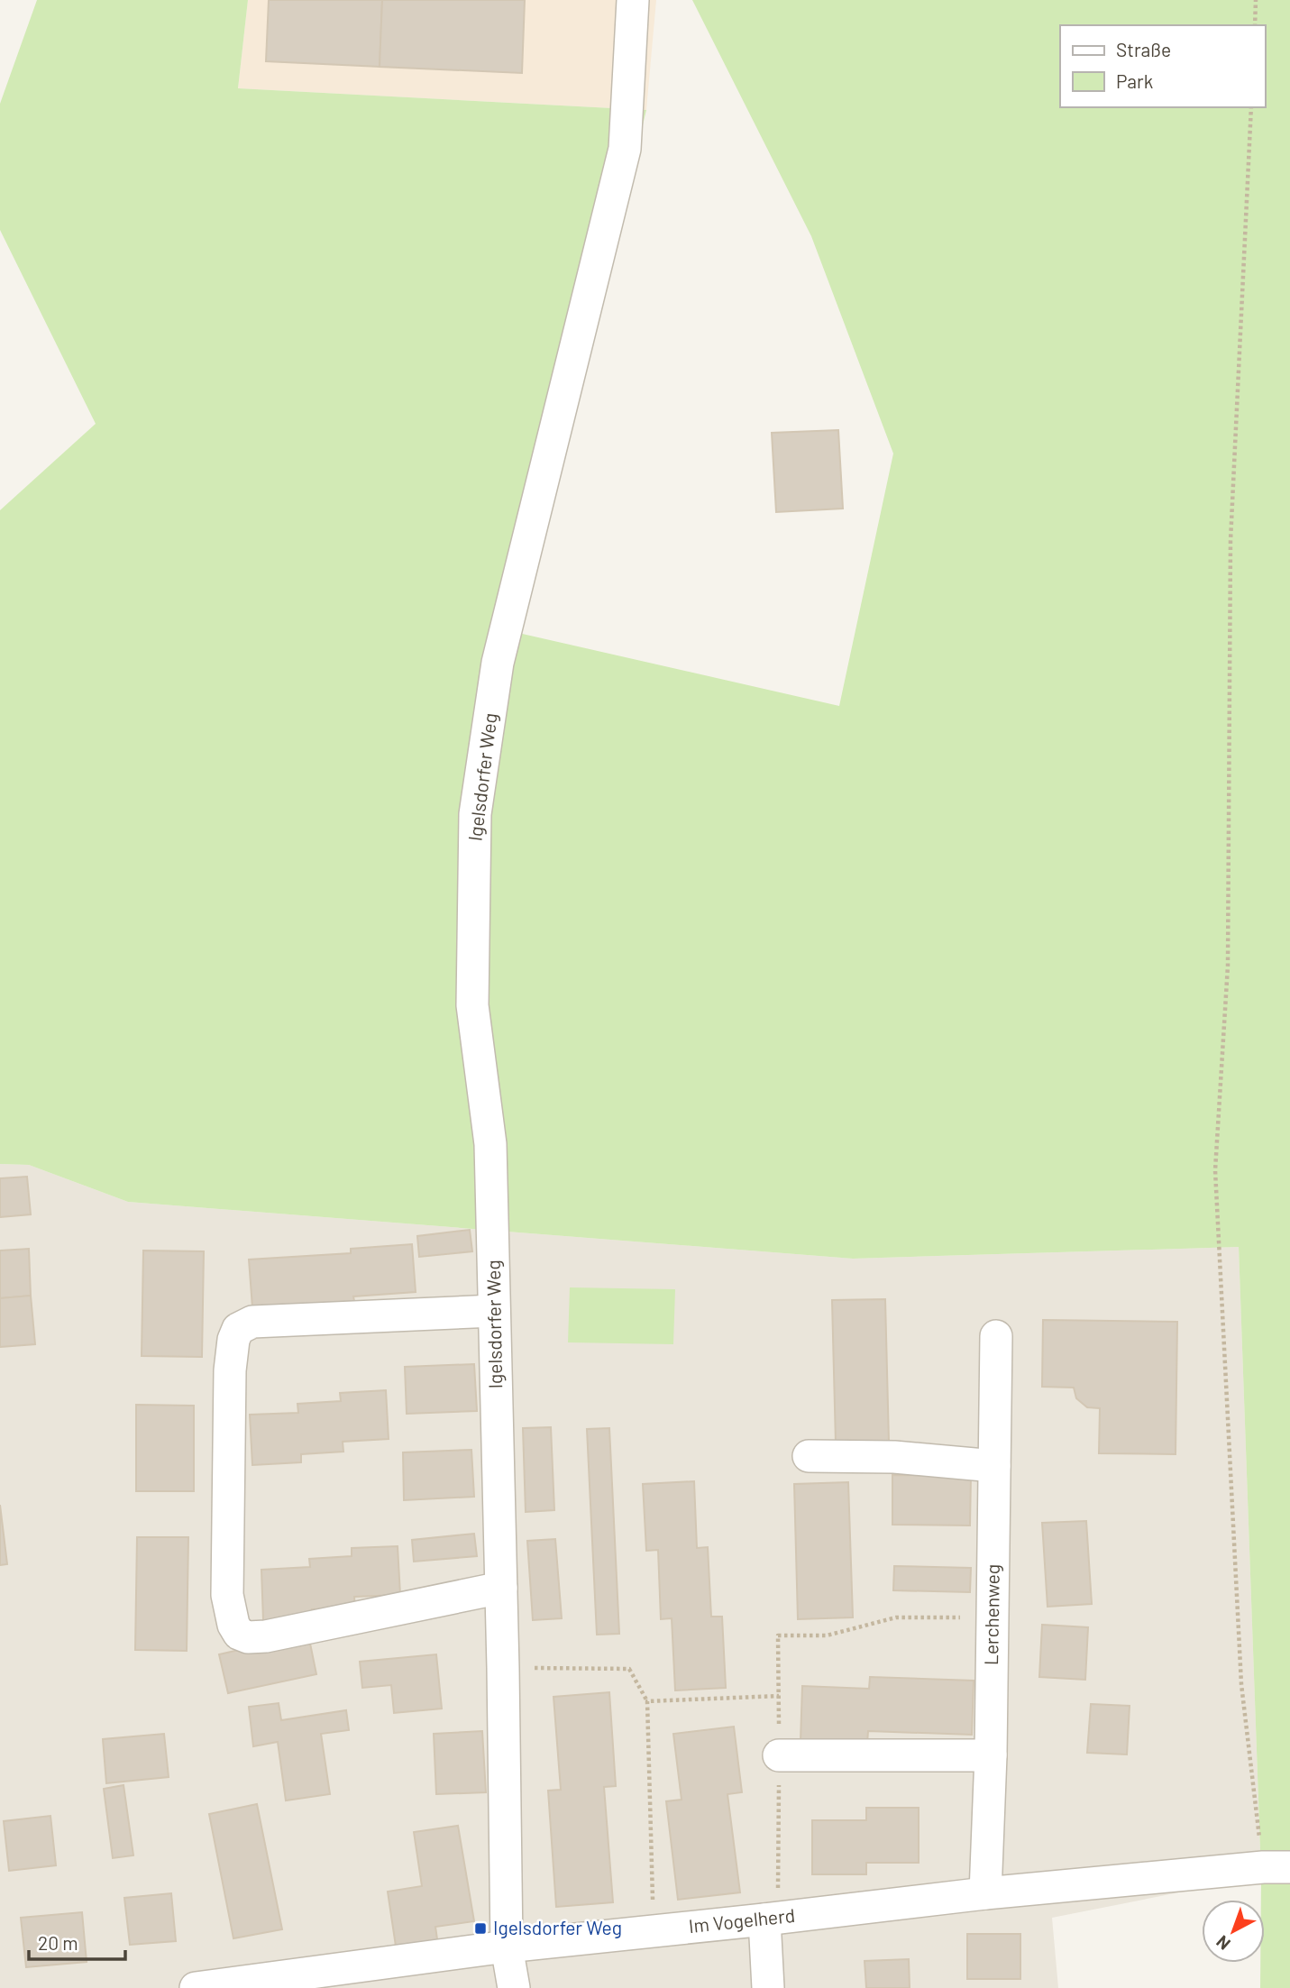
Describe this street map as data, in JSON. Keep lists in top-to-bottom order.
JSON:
{
  "streets": {
    "street": ["Igelsdorfer Weg", "Lerchenweg", "Im Vogelherd"]
  },
  "crossings": [
    ["Igelsdorfer Weg", "Im Vogelherd"],
    ["Lerchenweg", "Im Vogelherd"]
  ],
  "places": {
    "transit": ["Igelsdorfer Weg"]
  },
  "legend": ["Straße", "Park"],
  "scale_bar": "20 m",
  "north": "bottom left"
}
